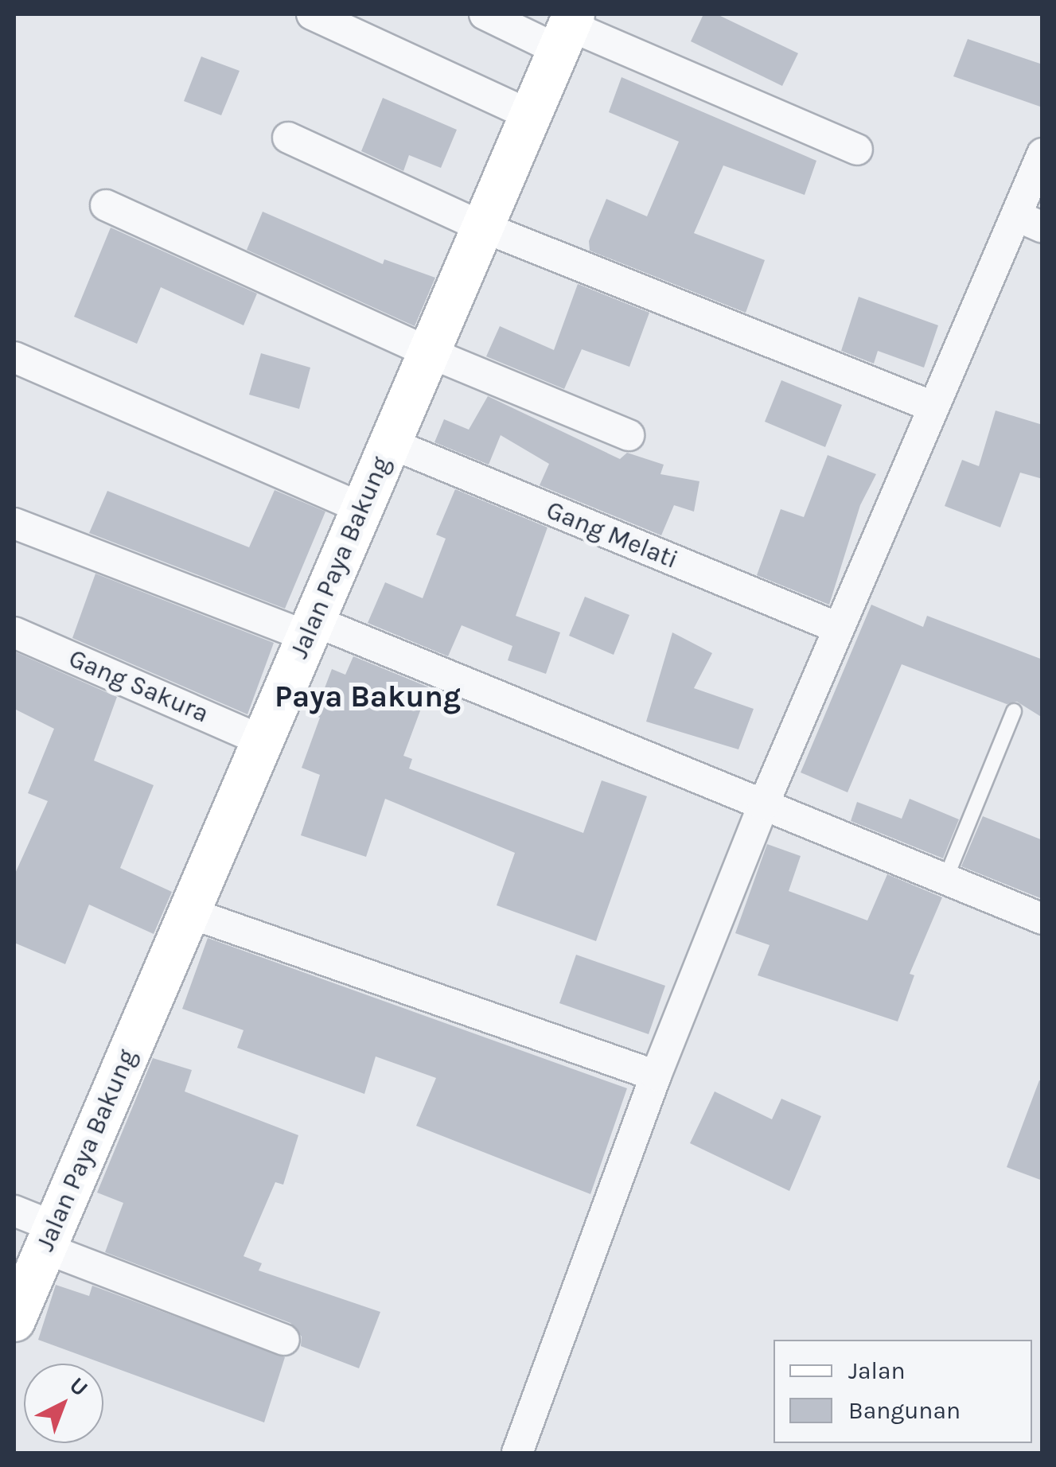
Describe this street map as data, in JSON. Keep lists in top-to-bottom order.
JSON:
{
  "streets": {
    "main road": ["Jalan Paya Bakung"],
    "street": ["Gang Melati", "Gang Sakura"]
  },
  "crossings": [
    ["Gang Melati", "Jalan Paya Bakung"],
    ["Jalan Paya Bakung", "Gang Sakura"]
  ],
  "districts": ["Paya Bakung"],
  "legend": ["Jalan", "Bangunan"],
  "north": "top right"
}
